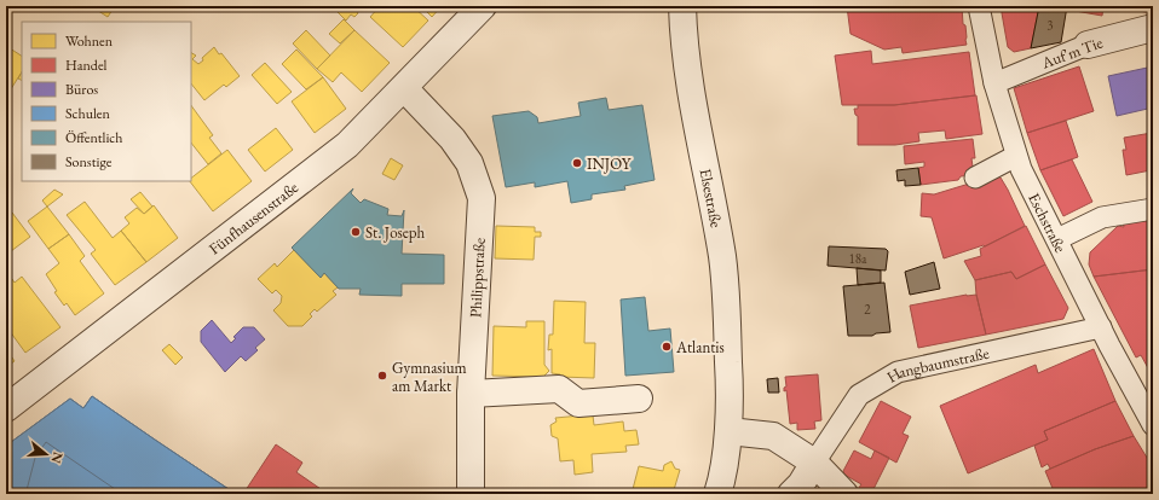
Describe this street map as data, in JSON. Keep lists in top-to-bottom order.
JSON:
{
  "streets": {
    "street": [
      "Auf'm Tie",
      "Elsestraße",
      "Fünfhausenstraße",
      "Eschstraße",
      "Philippstraße",
      "Hangbaumstraße"
    ]
  },
  "crossings": [
    ["Auf'm Tie", "Eschstraße"],
    ["Fünfhausenstraße", "Philippstraße"],
    ["Eschstraße", "Hangbaumstraße"]
  ],
  "places": [
    "INJOY",
    "St. Joseph",
    "Atlantis",
    "Gymnasium am Markt"
  ],
  "house_numbers": ["3", "18a", "2"],
  "legend": [
    "Wohnen",
    "Handel",
    "Büros",
    "Schulen",
    "Öffentlich",
    "Sonstige"
  ],
  "north": "right"
}
